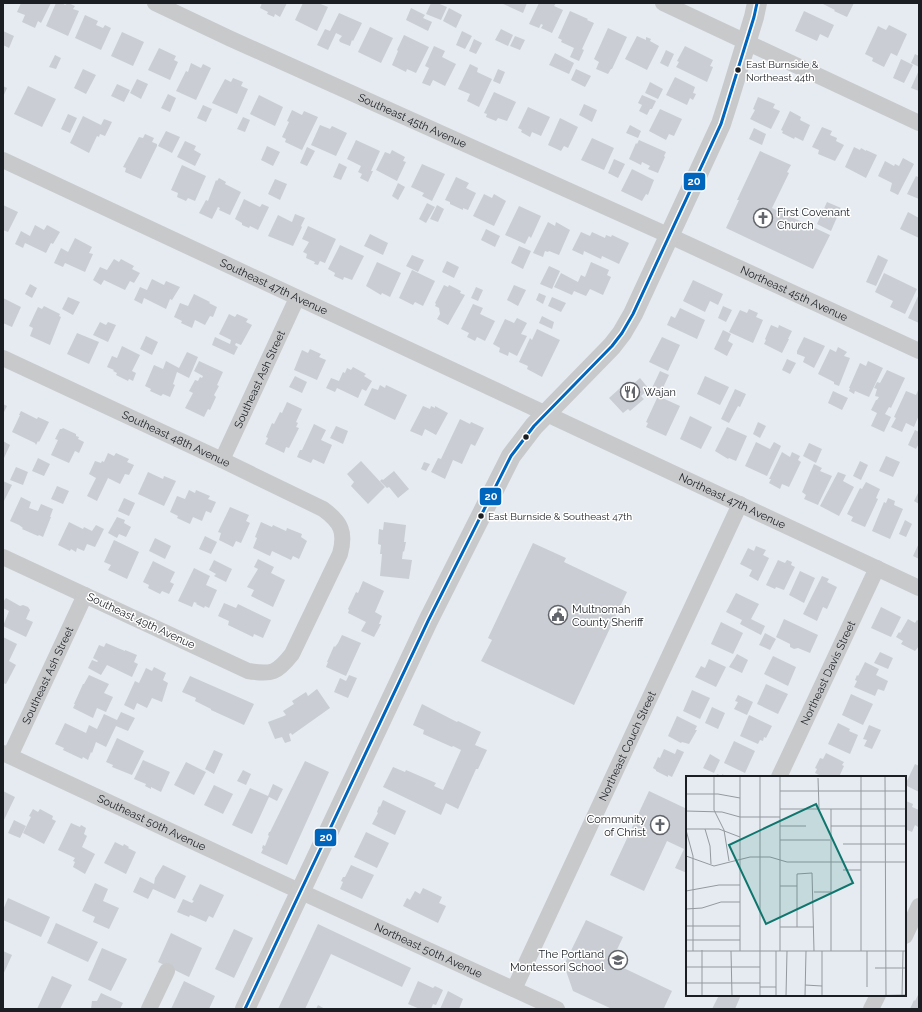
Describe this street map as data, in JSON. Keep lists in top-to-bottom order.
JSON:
{
  "streets": {
    "street": [
      "Southeast 45th Avenue",
      "Southeast 47th Avenue",
      "Northeast 45th Avenue",
      "Southeast Ash Street",
      "Southeast 48th Avenue",
      "Northeast 47th Avenue",
      "Southeast 49th Avenue",
      "Northeast Davis Street",
      "Northeast Couch Street",
      "Southeast 50th Avenue",
      "Northeast 50th Avenue"
    ]
  },
  "crossings": [
    ["Southeast 45th Avenue", "Northeast 45th Avenue"],
    ["Southeast 47th Avenue", "Southeast Ash Street"],
    ["Southeast 47th Avenue", "Northeast 47th Avenue"],
    ["Southeast Ash Street", "Southeast 48th Avenue"],
    ["Southeast Ash Street", "Southeast 49th Avenue"],
    ["Southeast Ash Street", "Southeast 50th Avenue"],
    ["Southeast 48th Avenue", "Southeast 49th Avenue"],
    ["Northeast 47th Avenue", "Northeast Davis Street"],
    ["Northeast 47th Avenue", "Northeast Couch Street"],
    ["Northeast Couch Street", "Northeast 50th Avenue"],
    ["Southeast 50th Avenue", "Northeast 50th Avenue"]
  ],
  "places": {
    "other": ["East Burnside & Northeast 44th", "East Burnside & Southeast 47th"],
    "church": ["First Covenant Church", "Community of Christ"],
    "restaurant": ["Wajan"],
    "public building": ["Multnomah County Sheriff"],
    "school or university": ["The Portland Montessori School"]
  },
  "lines": ["transit line 20"]
}
